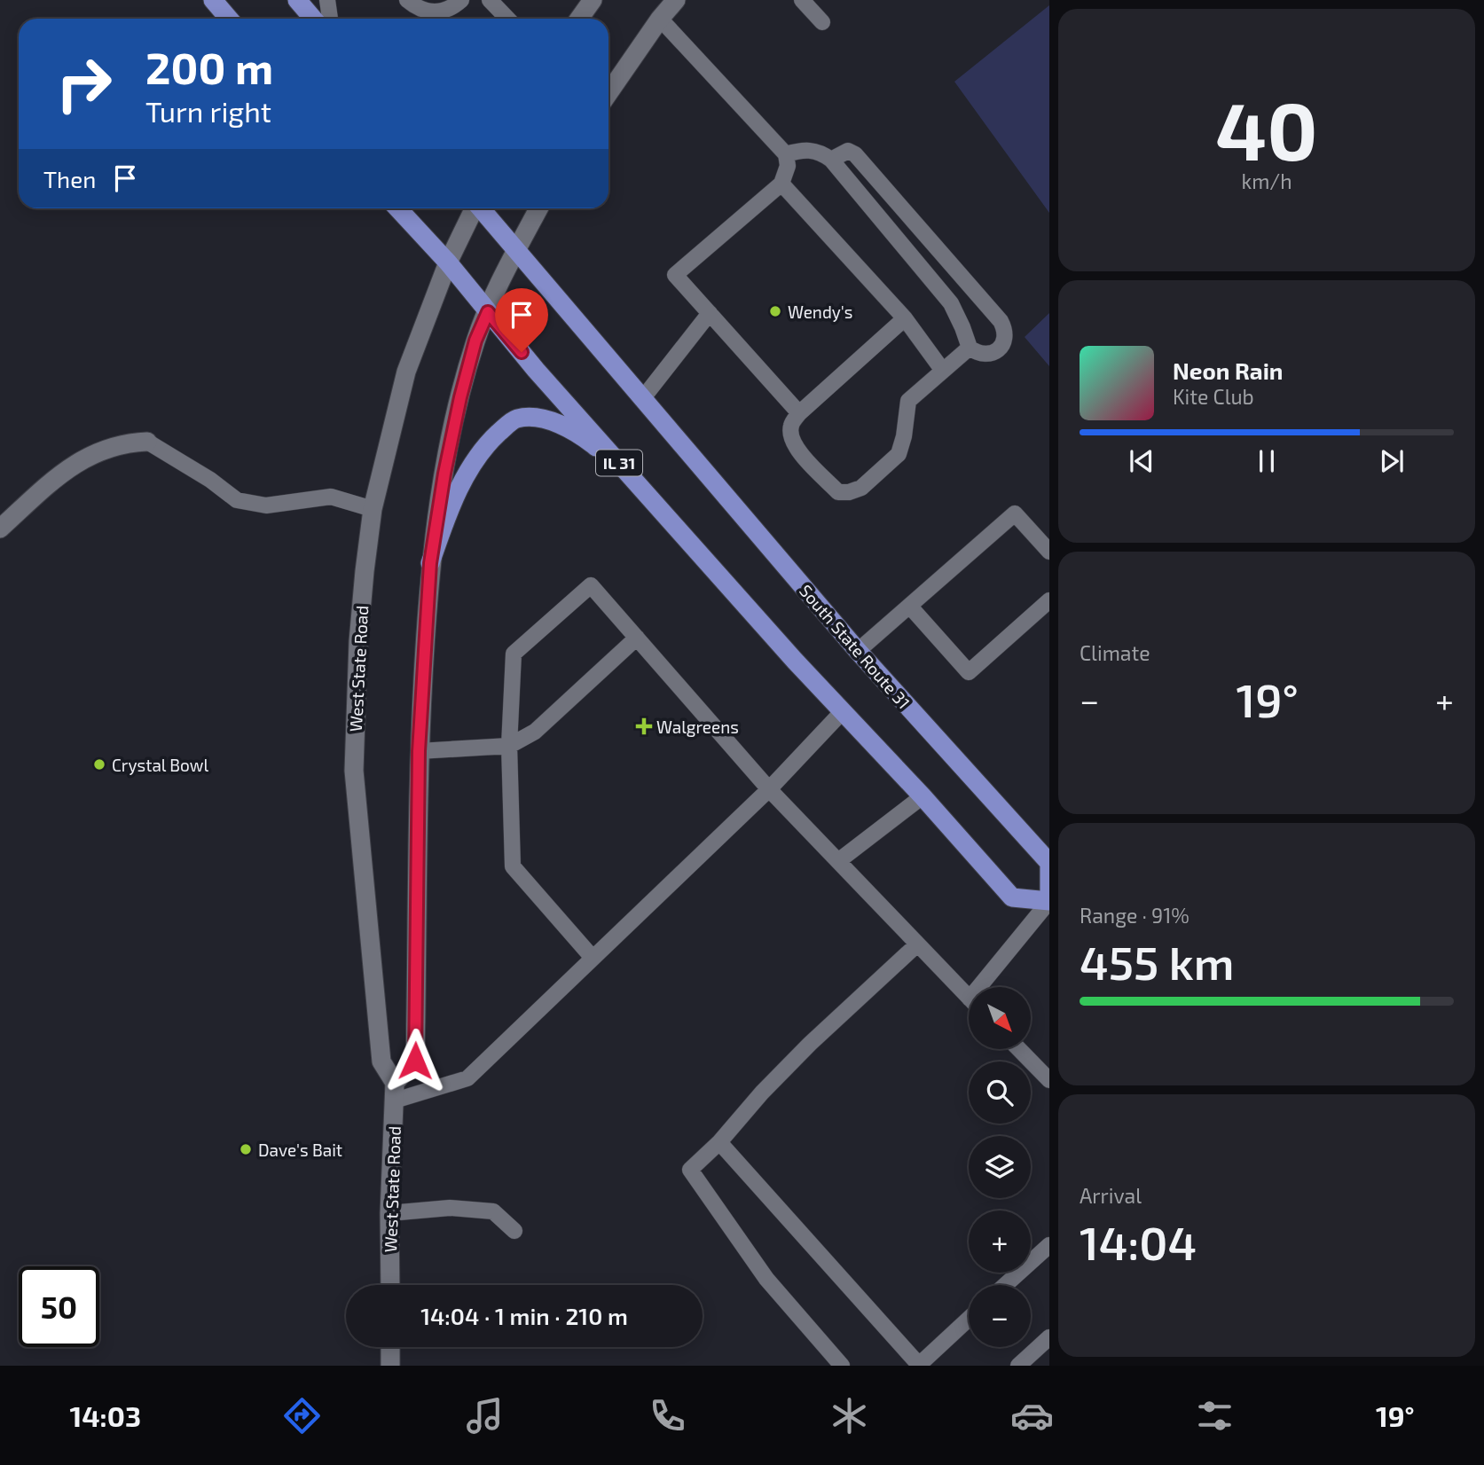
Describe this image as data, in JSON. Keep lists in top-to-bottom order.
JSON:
{
  "streets": {
    "main road": ["IL 31", "South State Route 31", "West State Road"]
  },
  "crossings": [
    ["IL 31", "South State Route 31"],
    ["IL 31", "West State Road"]
  ],
  "places": {
    "other": ["Wendy's", "Crystal Bowl", "Dave's Bait"],
    "health": ["Walgreens"]
  },
  "north": "bottom right",
  "page": {
    "tile": [
      ["40", "km/h"],
      "Climate",
      ["Range · 91%", "455 km"],
      ["Arrival", "14:04"]
    ],
    "turn": ["200 m", "Turn right"],
    "then": "Then",
    "song": ["Neon Rain", "Kite Club"],
    "heat": ["−", "19°", "+"],
    "map_buttons": ["+", "−"],
    "limit": "50",
    "trip": "14:04 · 1 min · 210 m",
    "tabs": ["14:03", "19°"]
  }
}
